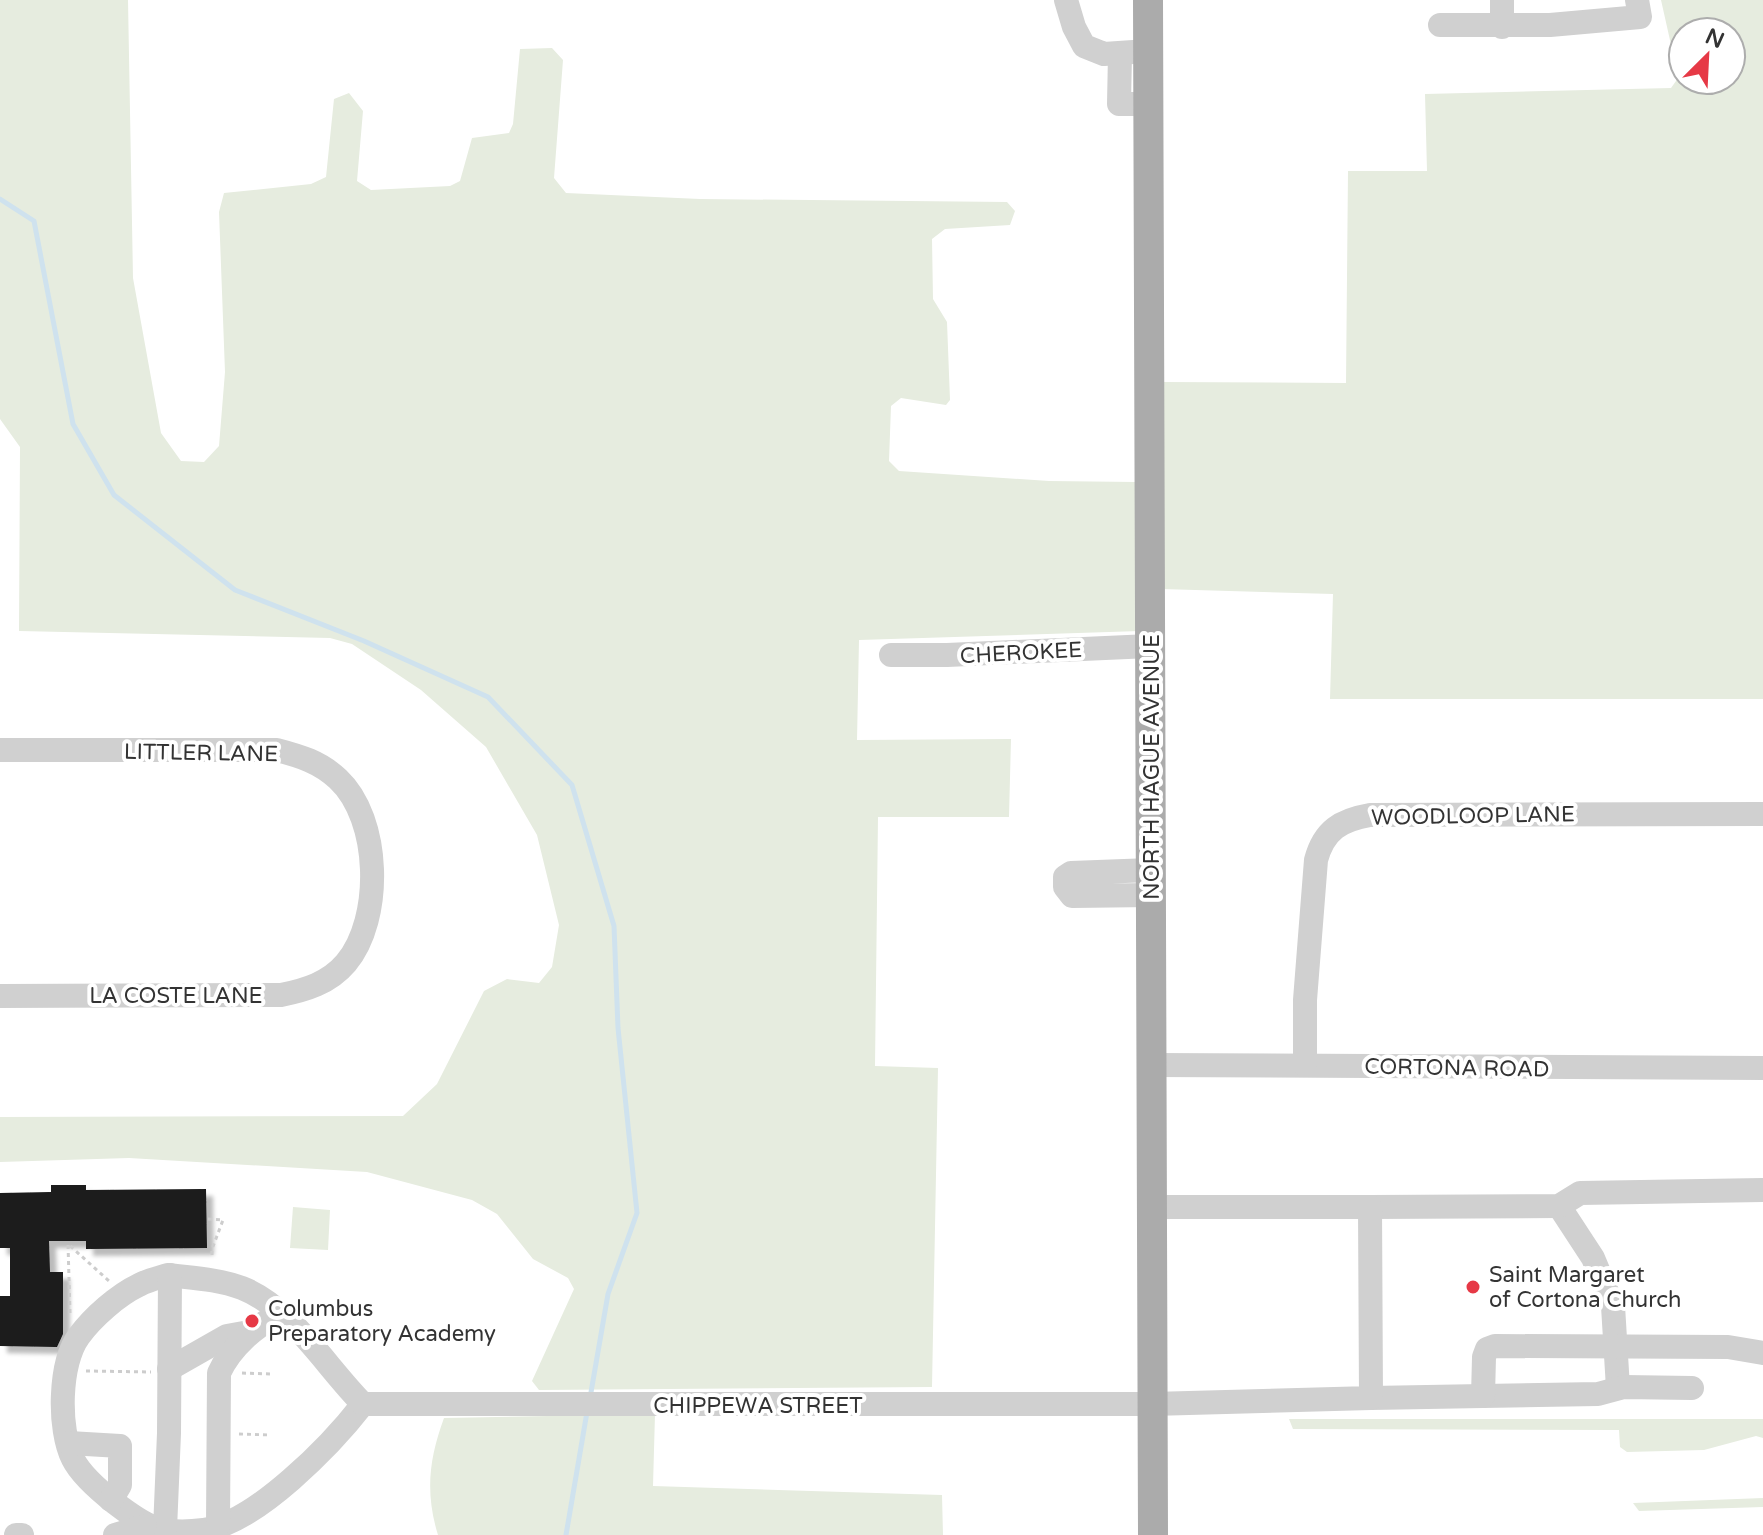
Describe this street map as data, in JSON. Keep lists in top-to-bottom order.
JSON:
{
  "streets": {
    "main road": ["NORTH HAGUE AVENUE"],
    "street": [
      "CHEROKEE",
      "LITTLER LANE",
      "WOODLOOP LANE",
      "LA COSTE LANE",
      "CORTONA ROAD",
      "CHIPPEWA STREET"
    ]
  },
  "crossings": [
    ["CHEROKEE", "NORTH HAGUE AVENUE"],
    ["LITTLER LANE", "LA COSTE LANE"],
    ["NORTH HAGUE AVENUE", "CORTONA ROAD"],
    ["NORTH HAGUE AVENUE", "CHIPPEWA STREET"],
    ["WOODLOOP LANE", "CORTONA ROAD"]
  ],
  "places": ["Saint Margaret of Cortona Church", "Columbus Preparatory Academy"],
  "north": "top right"
}
